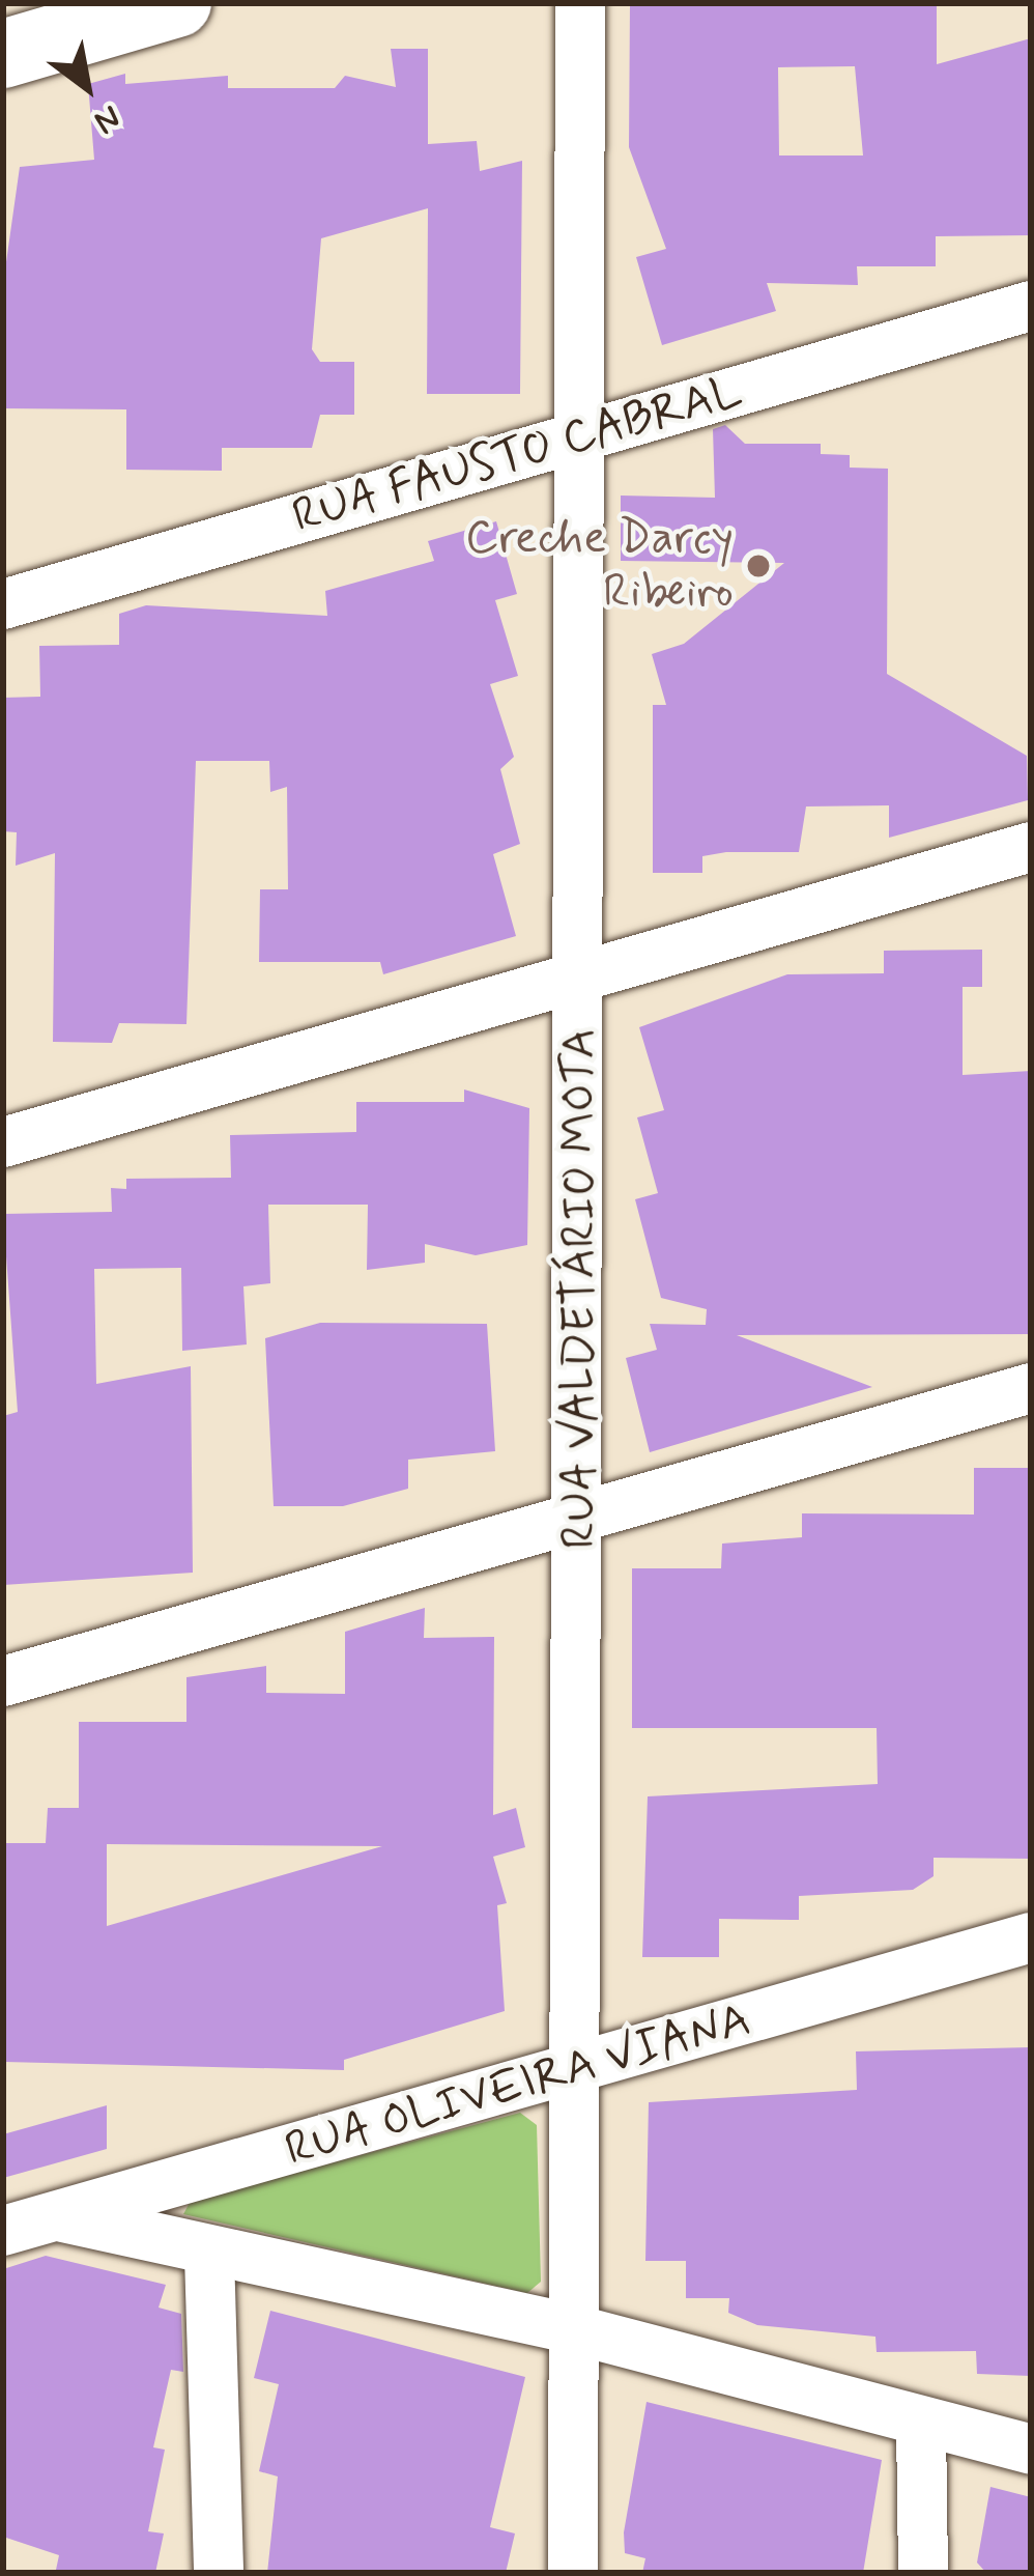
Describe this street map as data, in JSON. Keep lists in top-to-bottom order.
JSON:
{
  "streets": {
    "street": ["RUA FAUSTO CABRAL", "RUA VALDETÁRIO MOTA", "RUA OLIVEIRA VIANA"]
  },
  "crossings": [
    ["RUA FAUSTO CABRAL", "RUA VALDETÁRIO MOTA"],
    ["RUA VALDETÁRIO MOTA", "RUA OLIVEIRA VIANA"]
  ],
  "places": ["Creche Darcy Ribeiro"],
  "north": "bottom right"
}
